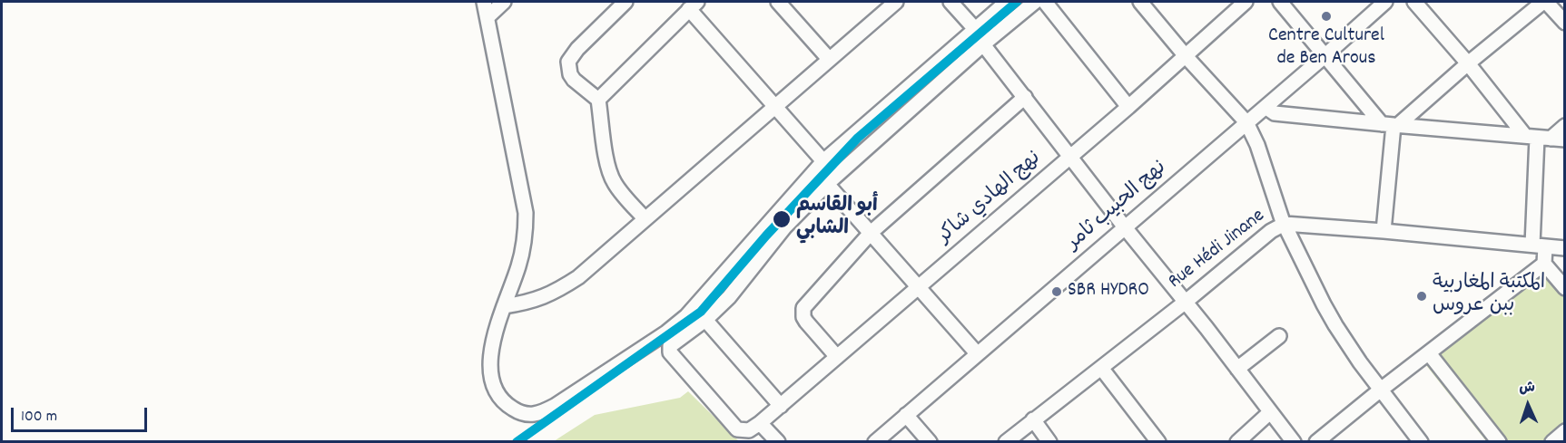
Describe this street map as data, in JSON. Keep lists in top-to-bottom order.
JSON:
{
  "streets": {
    "street": ["نهج الهادي شاكر", "نهج الحبيب ثامر", "Rue Hédi Jinane"]
  },
  "places": [
    "Centre Culturel de Ben Arous",
    "أبو القاسم الشابي",
    "SBR HYDRO",
    "المكتبة المغاربية ببن عروس"
  ],
  "scale_bar": "100 m",
  "north": "top"
}
